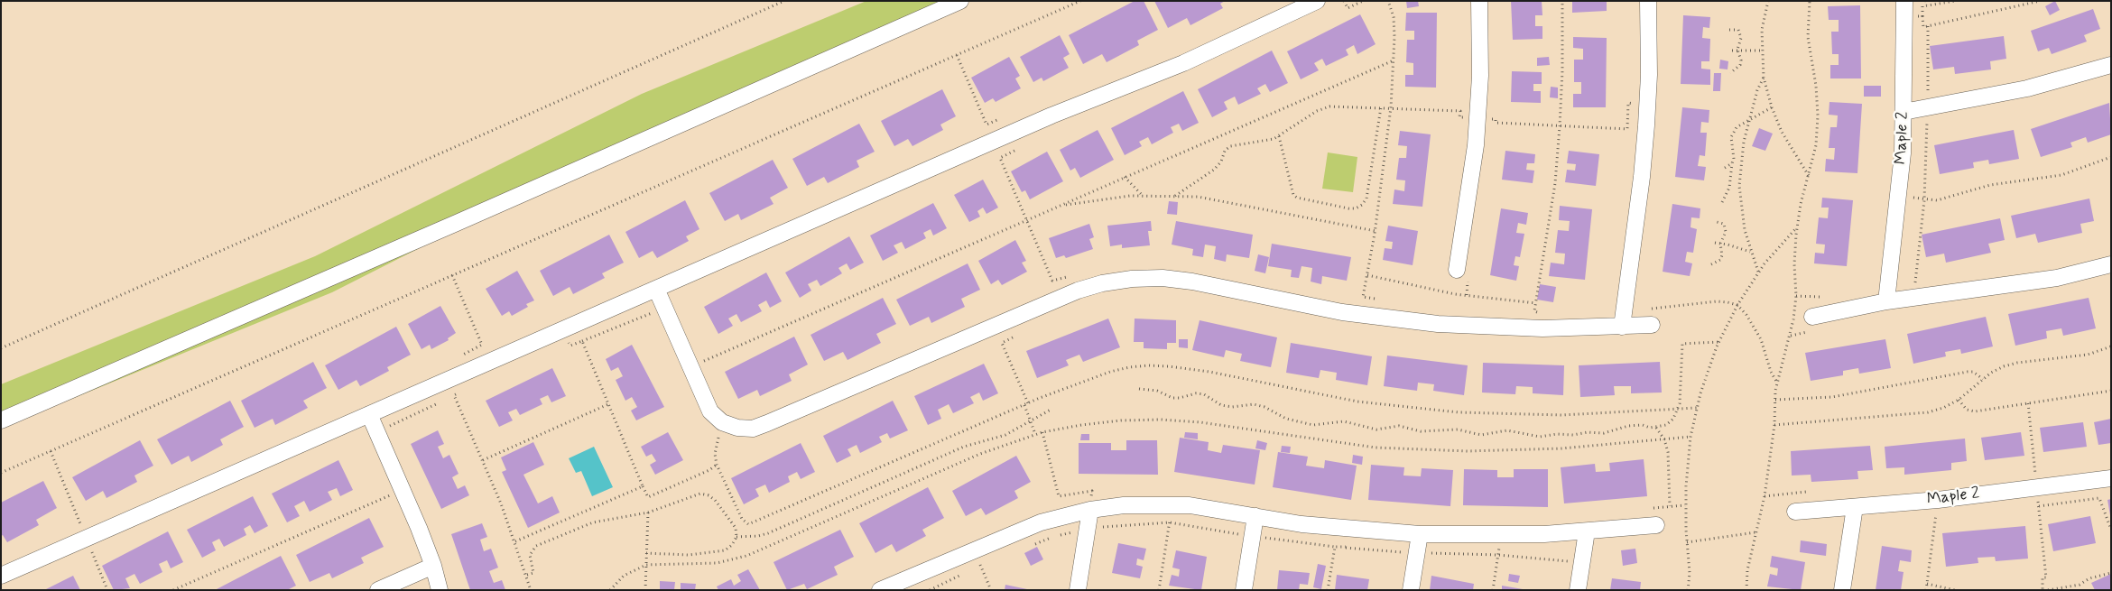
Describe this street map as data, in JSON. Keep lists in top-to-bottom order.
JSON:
{
  "streets": {
    "street": ["Maple 2"]
  }
}
